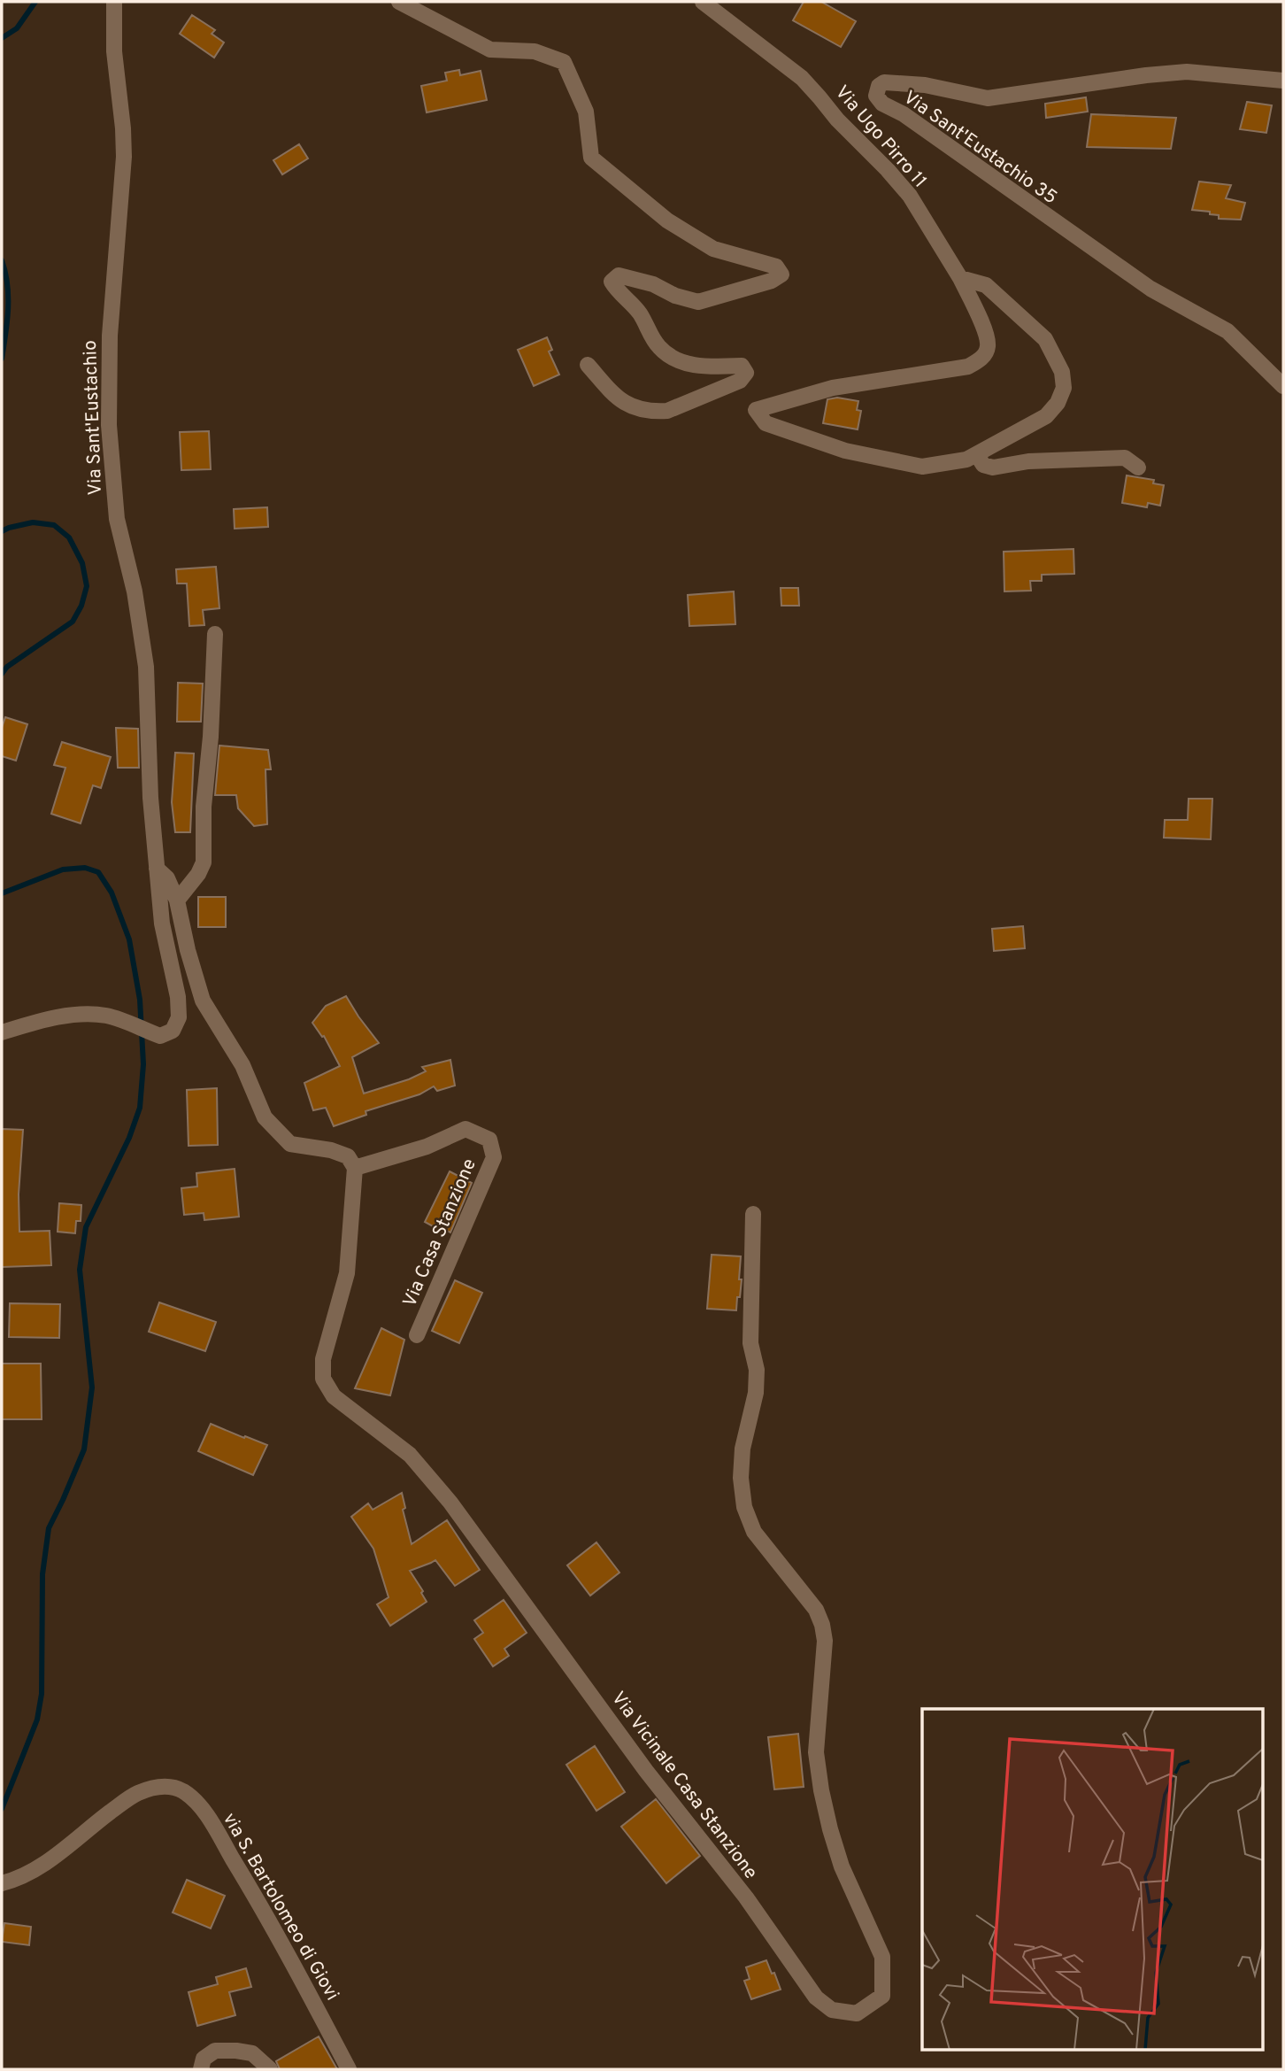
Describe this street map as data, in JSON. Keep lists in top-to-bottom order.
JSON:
{
  "streets": {
    "street": [
      "Via Ugo Pirro 11",
      "Via Sant'Eustachio 35",
      "Via Sant'Eustachio",
      "Via Casa Stanzione",
      "Via Vicinale Casa Stanzione",
      "via S. Bartolomeo di Giovi"
    ]
  },
  "crossings": [
    ["Via Casa Stanzione", "Via Vicinale Casa Stanzione"]
  ]
}
